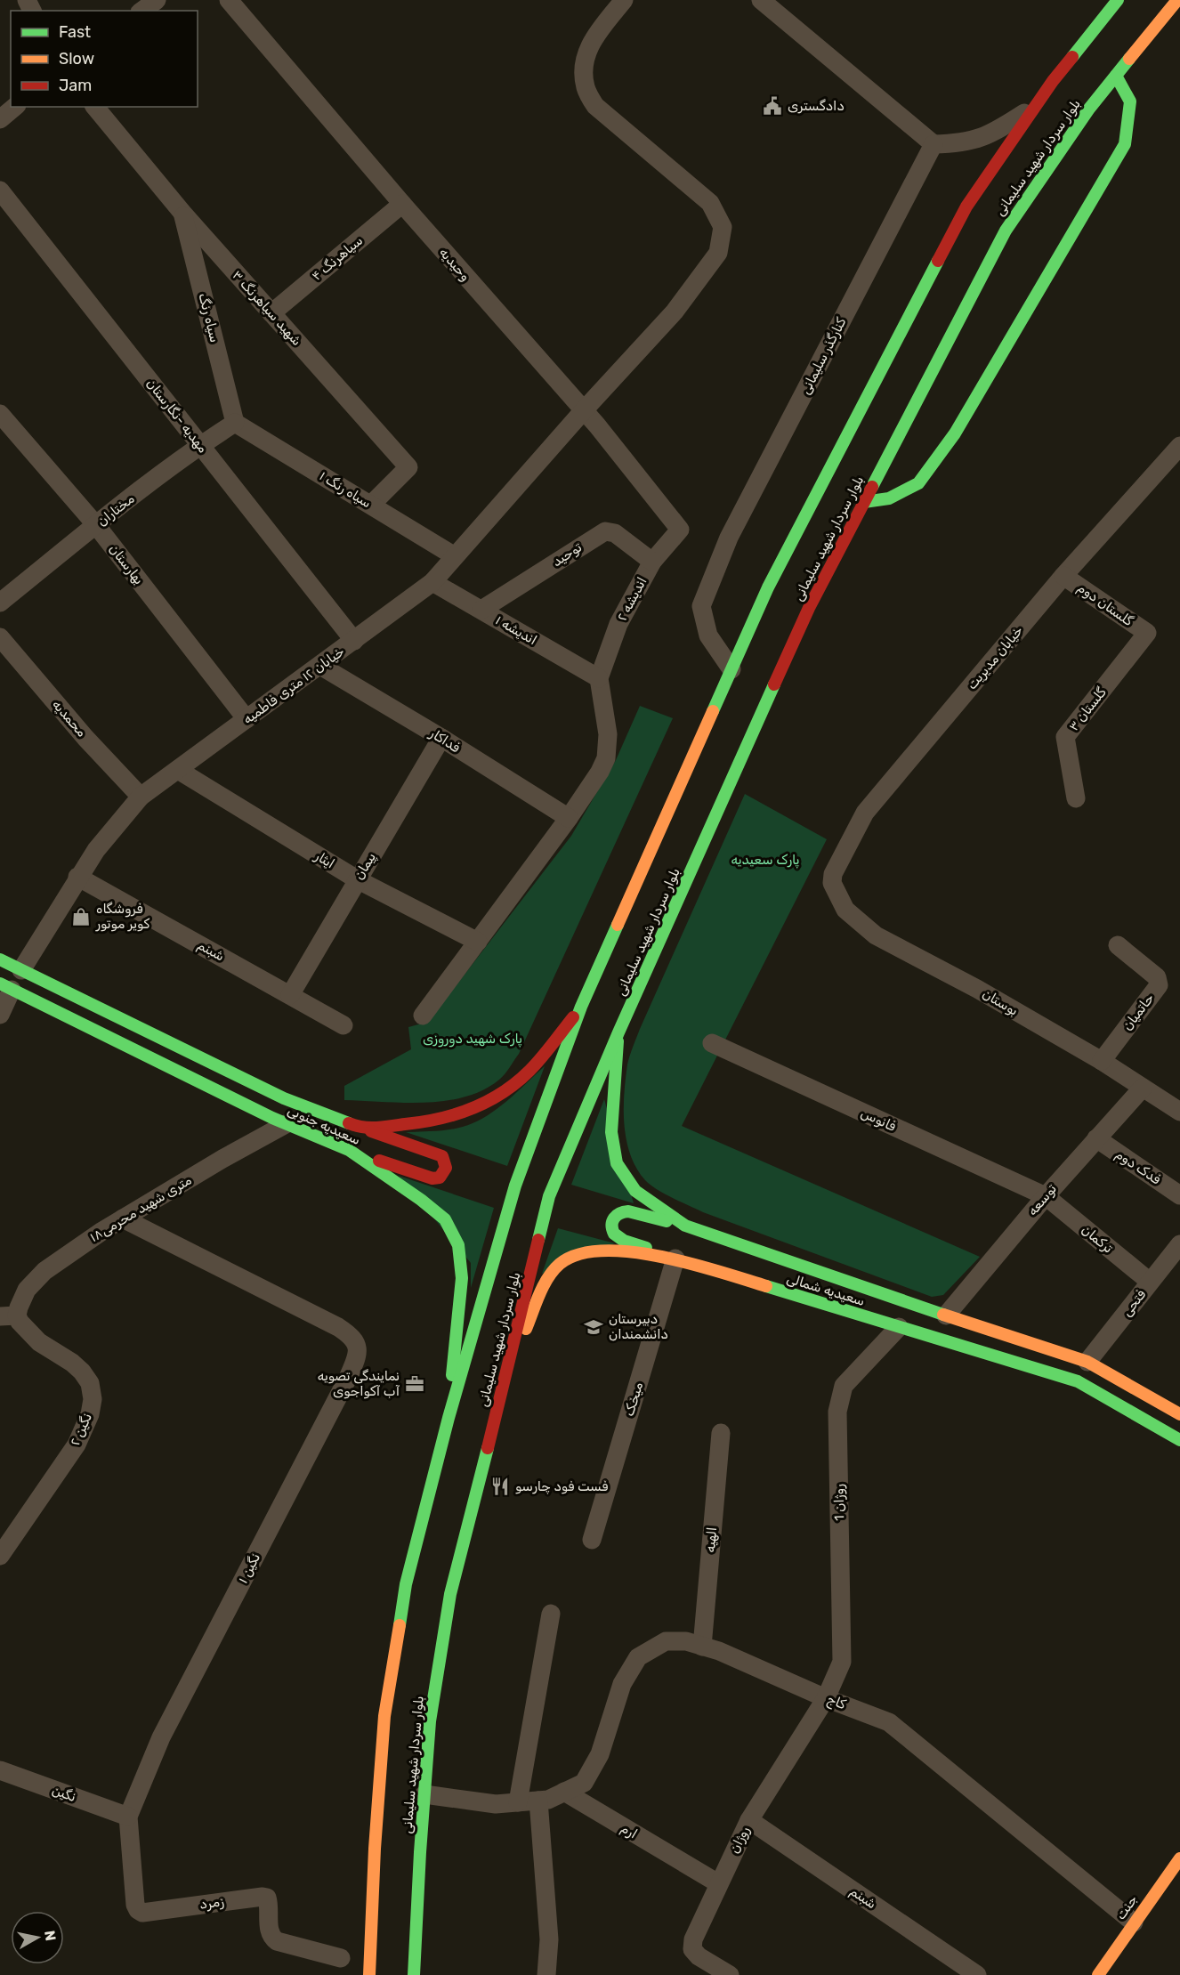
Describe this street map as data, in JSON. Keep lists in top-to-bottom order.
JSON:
{
  "streets": {
    "main road": [
      "بلوار سردار شهید سلیمانی",
      "سعیدیه جنوبی",
      "سعیدیه شمالی",
      "جنت"
    ],
    "street": [
      "سیاهرنگ ۴",
      "وحیدیه",
      "شهید سیاهرنگ ۳",
      "سیاه رنگ",
      "کنارگذر سلیمانی",
      "مهدیه -نگارستان",
      "سیاه رنگ ۱",
      "مختاران",
      "توحید",
      "بهارستان",
      "اندیشه ۲",
      "گلستان دوم",
      "اندیشه ۱",
      "خیابان مدیریت",
      "خیابان ۱۲ متری فاطمیه",
      "گلستان ۳",
      "محمدیه",
      "فداکار",
      "ایثار",
      "پیمان",
      "شبنم",
      "بوستان",
      "حاتمیان",
      "فانوس",
      "فدک دوم",
      "توسعه",
      "۱۸متری شهید محرمی",
      "ترکمان",
      "فتحی",
      "میخک",
      "نگین ۲",
      "روژان 1",
      "الهیه",
      "نگین ۱",
      "کاج",
      "نگین",
      "ارم",
      "روژان",
      "زمرد"
    ]
  },
  "crossings": [
    ["بلوار سردار شهید سلیمانی", "کنارگذر سلیمانی"],
    ["بلوار سردار شهید سلیمانی", "سعیدیه جنوبی"],
    ["بلوار سردار شهید سلیمانی", "سعیدیه شمالی"],
    ["سیاهرنگ ۴", "وحیدیه"],
    ["سیاهرنگ ۴", "شهید سیاهرنگ ۳"],
    ["وحیدیه", "اندیشه ۲"],
    ["وحیدیه", "خیابان ۱۲ متری فاطمیه"],
    ["شهید سیاهرنگ ۳", "سیاه رنگ"],
    ["شهید سیاهرنگ ۳", "سیاه رنگ ۱"],
    ["سیاه رنگ", "سیاه رنگ ۱"],
    ["سیاه رنگ", "مختاران"],
    ["مهدیه -نگارستان", "مختاران"],
    ["مهدیه -نگارستان", "خیابان ۱۲ متری فاطمیه"],
    ["سیاه رنگ ۱", "مختاران"],
    ["سیاه رنگ ۱", "خیابان ۱۲ متری فاطمیه"],
    ["مختاران", "بهارستان"],
    ["توحید", "اندیشه ۲"],
    ["توحید", "اندیشه ۱"],
    ["بهارستان", "خیابان ۱۲ متری فاطمیه"],
    ["اندیشه ۲", "اندیشه ۱"],
    ["گلستان دوم", "خیابان مدیریت"],
    ["گلستان دوم", "گلستان ۳"],
    ["اندیشه ۱", "خیابان ۱۲ متری فاطمیه"],
    ["خیابان مدیریت", "بوستان"],
    ["خیابان ۱۲ متری فاطمیه", "محمدیه"],
    ["خیابان ۱۲ متری فاطمیه", "فداکار"],
    ["خیابان ۱۲ متری فاطمیه", "ایثار"],
    ["خیابان ۱۲ متری فاطمیه", "شبنم"],
    ["خیابان ۱۲ متری فاطمیه", "سعیدیه جنوبی"],
    ["فداکار", "پیمان"],
    ["ایثار", "پیمان"],
    ["پیمان", "شبنم"],
    ["شبنم", "روژان"],
    ["بوستان", "حاتمیان"],
    ["بوستان", "توسعه"],
    ["فانوس", "توسعه"],
    ["فانوس", "ترکمان"],
    ["سعیدیه جنوبی", "۱۸متری شهید محرمی"],
    ["فدک دوم", "توسعه"],
    ["توسعه", "ترکمان"],
    ["توسعه", "سعیدیه شمالی"],
    ["۱۸متری شهید محرمی", "نگین ۲"],
    ["۱۸متری شهید محرمی", "نگین ۱"],
    ["ترکمان", "فتحی"],
    ["سعیدیه شمالی", "فتحی"],
    ["سعیدیه شمالی", "میخک"],
    ["سعیدیه شمالی", "روژان 1"],
    ["روژان 1", "کاج"],
    ["روژان 1", "روژان"],
    ["الهیه", "کاج"],
    ["نگین ۱", "نگین"],
    ["نگین ۱", "زمرد"],
    ["کاج", "ارم"],
    ["کاج", "روژان"],
    ["کاج", "جنت"],
    ["نگین", "زمرد"],
    ["ارم", "روژان"]
  ],
  "parks": ["پارک سعیدیه", "پارک شهید دوروزی"],
  "places": {
    "public building": ["دادگستری"],
    "shop": ["فروشگاه کویر موتور"],
    "school or university": ["دبیرستان دانشمندان"],
    "office": ["نمایندگی تصویه آب آکواجوی"],
    "restaurant": ["فست فود چارسو"]
  },
  "legend": ["Fast", "Slow", "Jam"],
  "north": "right"
}
